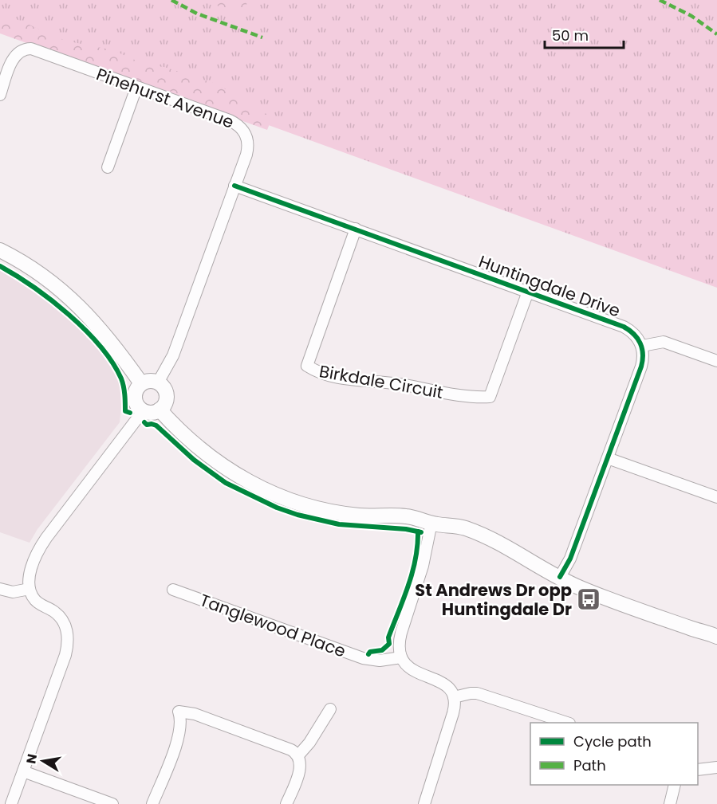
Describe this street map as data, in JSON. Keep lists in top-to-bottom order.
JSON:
{
  "streets": {
    "street": [
      "Pinehurst Avenue",
      "Huntingdale Drive",
      "Birkdale Circuit",
      "Tanglewood Place"
    ]
  },
  "crossings": [
    ["Pinehurst Avenue", "Huntingdale Drive"],
    ["Huntingdale Drive", "Birkdale Circuit"]
  ],
  "places": {
    "bus stop": ["St Andrews Dr opp Huntingdale Dr"]
  },
  "legend": ["Cycle path", "Path"],
  "scale_bar": "50 m",
  "north": "left"
}
